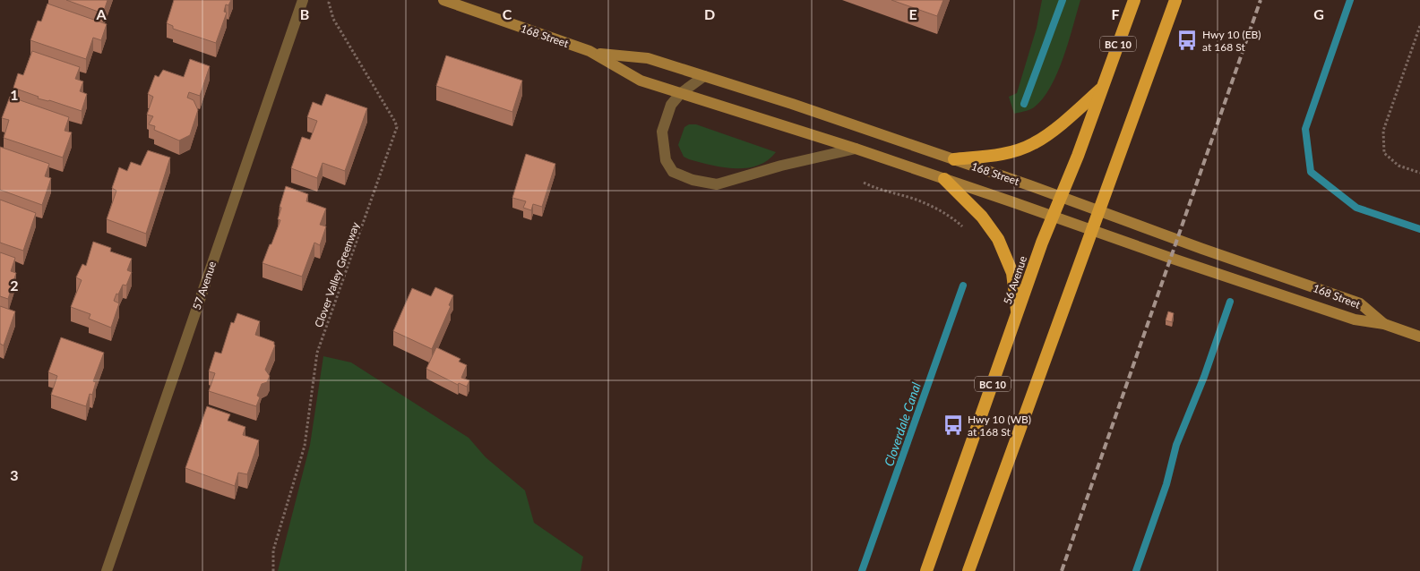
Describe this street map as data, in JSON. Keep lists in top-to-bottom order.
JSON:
{
  "streets": {
    "highway": ["BC 10", "56 Avenue"],
    "main road": ["168 Street"],
    "street": ["57 Avenue"],
    "path": ["Clover Valley Greenway"]
  },
  "crossings": [
    ["168 Street", "56 Avenue"]
  ],
  "water": ["Cloverdale Canal"],
  "places": {
    "bus stop": ["Hwy 10 (EB) at 168 St", "Hwy 10 (WB) at 168 St"]
  },
  "grid": {
    "columns": [
      "A",
      "B",
      "C",
      "D",
      "E",
      "F",
      "G"
    ],
    "rows": ["1", "2", "3"]
  }
}
